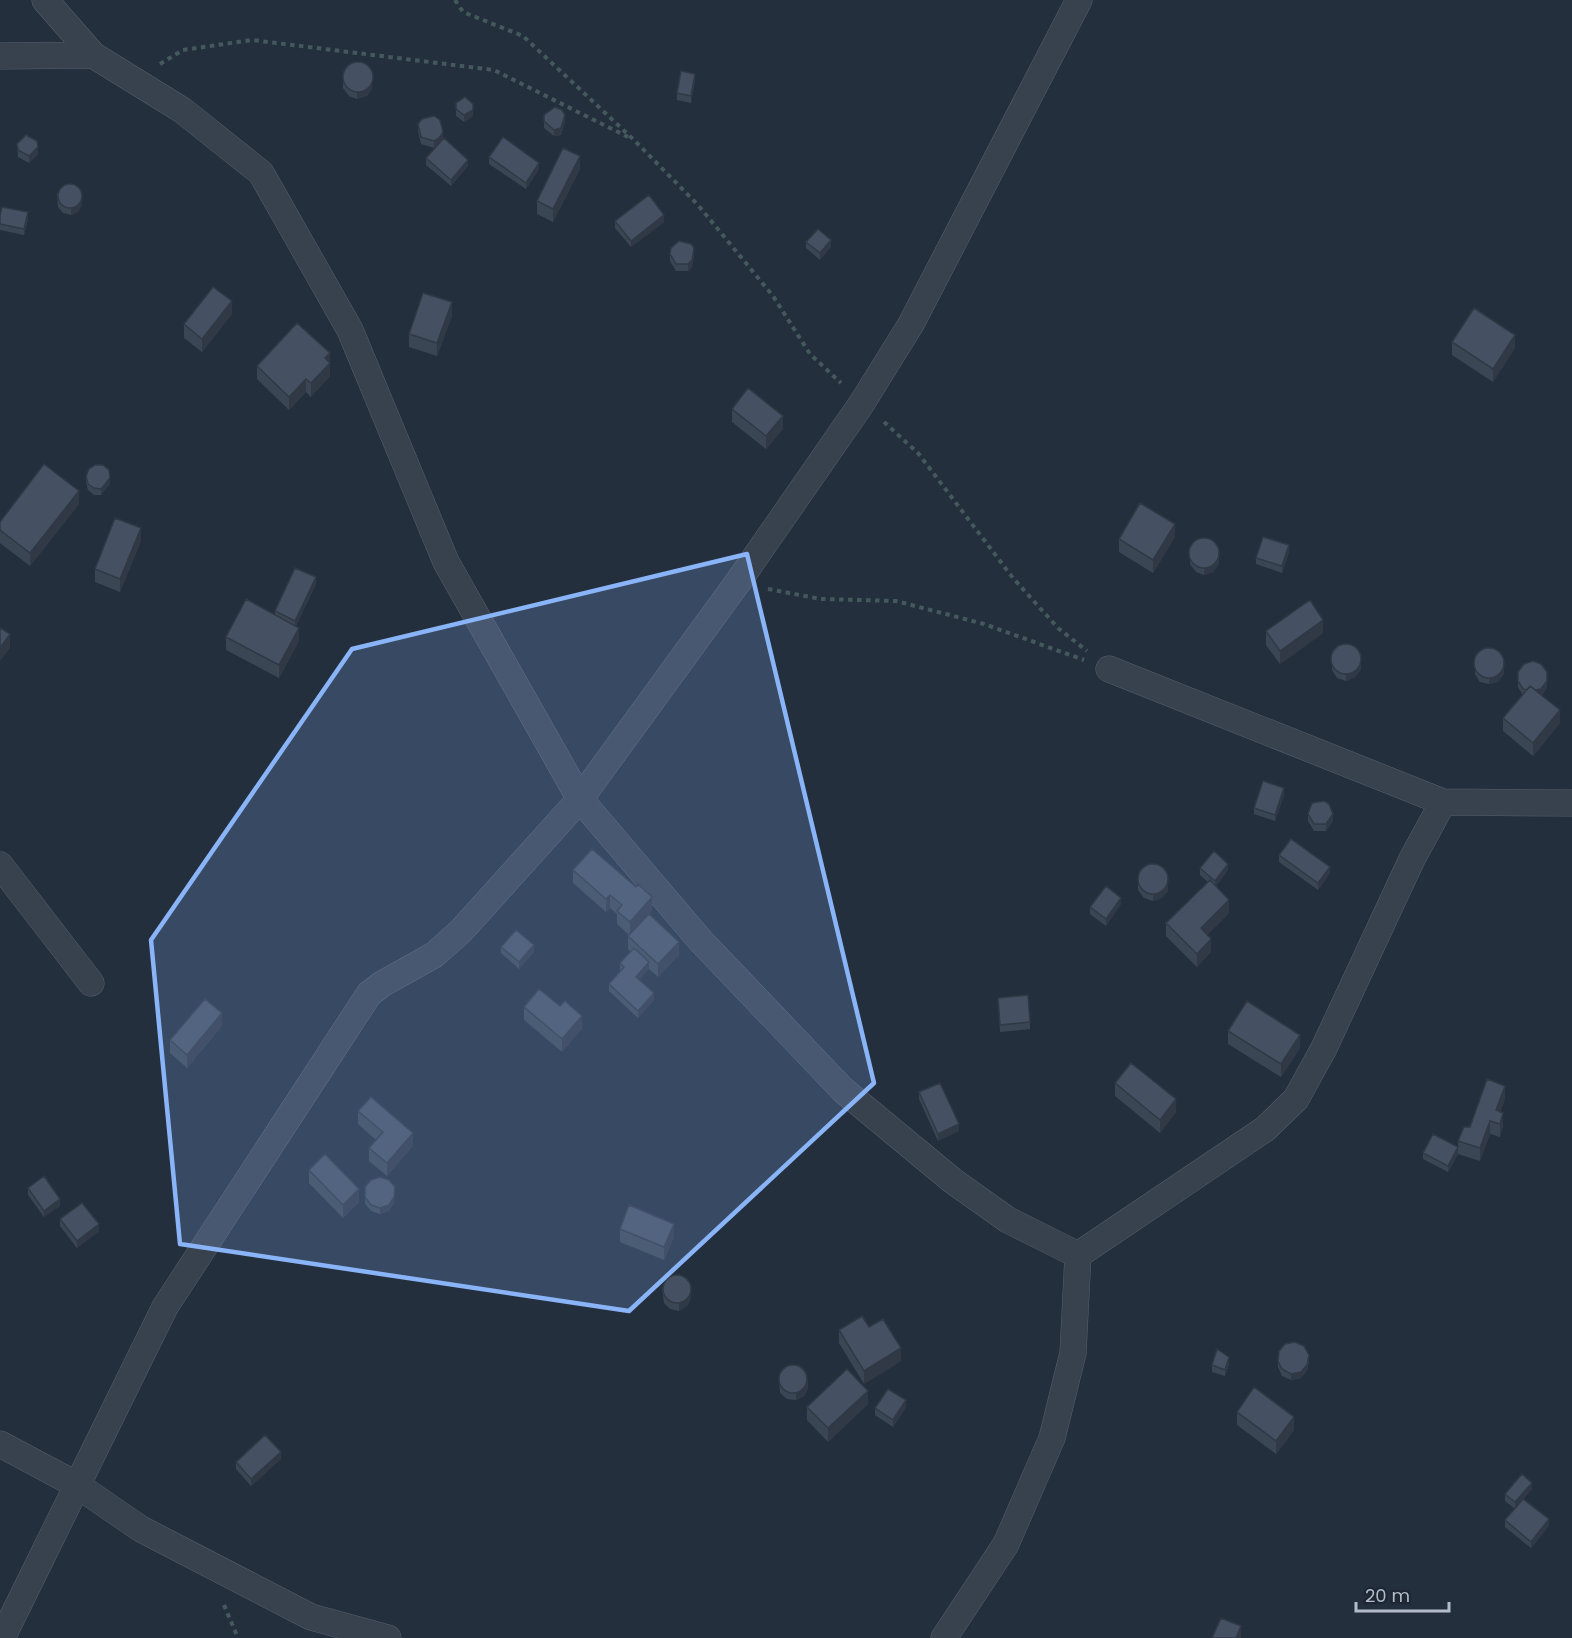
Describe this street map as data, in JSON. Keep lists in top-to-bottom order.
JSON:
{
  "scale_bar": "20 m"
}
